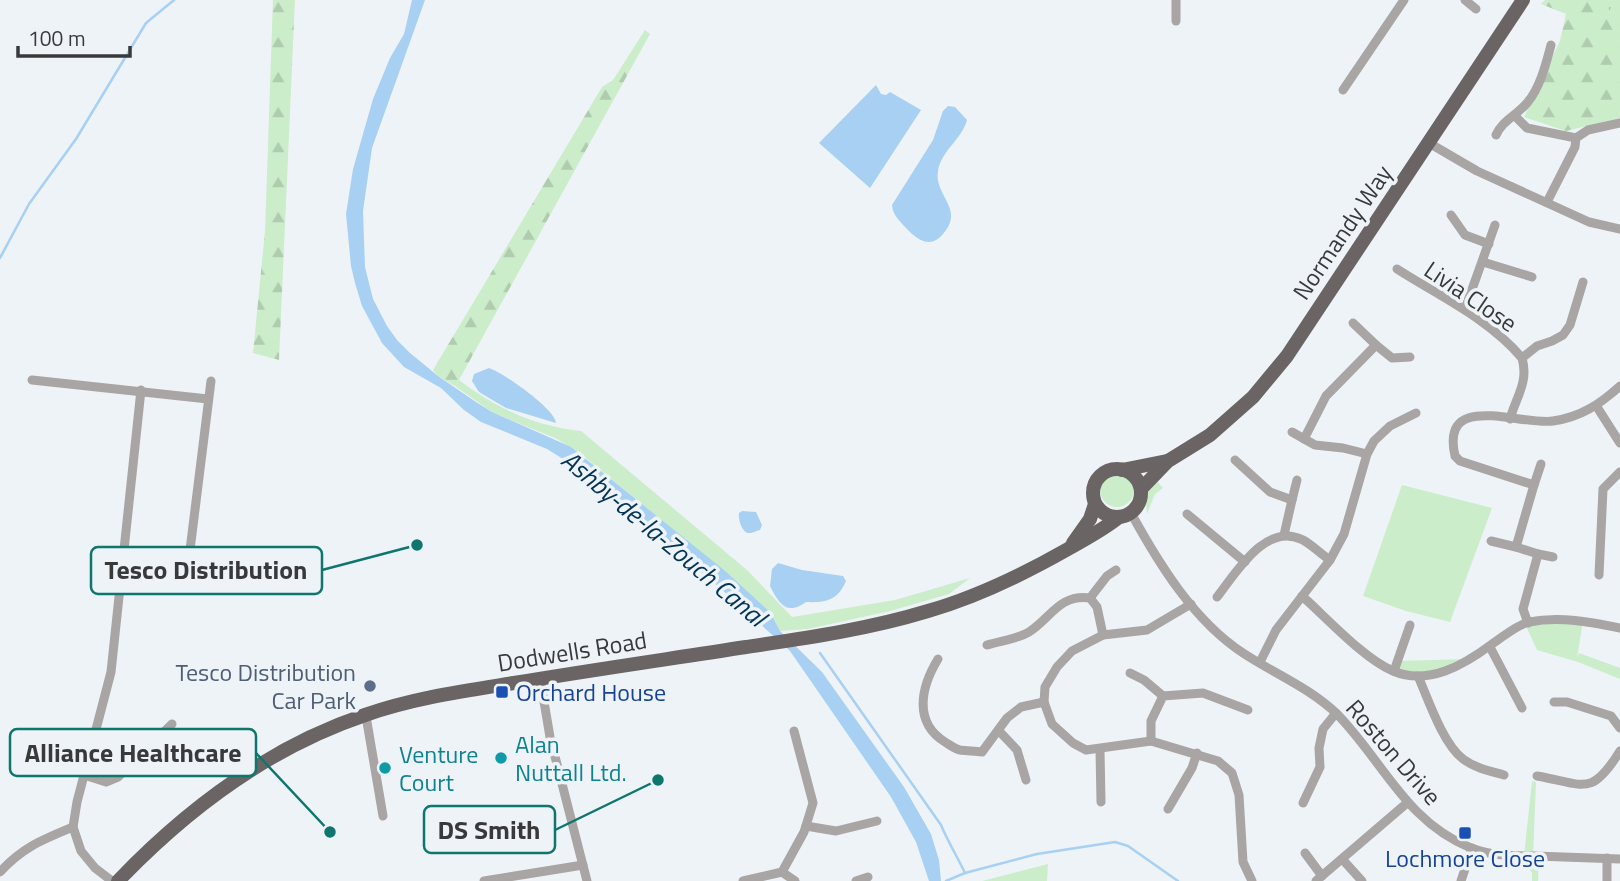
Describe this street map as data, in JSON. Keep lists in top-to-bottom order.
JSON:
{
  "streets": {
    "main road": ["Normandy Way", "Dodwells Road"],
    "street": ["Livia Close", "Roston Drive"]
  },
  "crossings": [
    ["Normandy Way", "Dodwells Road"],
    ["Normandy Way", "Roston Drive"],
    ["Dodwells Road", "Roston Drive"]
  ],
  "water": ["Ashby-de-la-Zouch Canal"],
  "places": {
    "other": [
      "Tesco Distribution",
      "Tesco Distribution Car Park",
      "Alan Nuttall Ltd.",
      "Venture Court",
      "DS Smith",
      "Alliance Healthcare"
    ],
    "transit": ["Orchard House", "Lochmore Close"]
  },
  "scale_bar": "100 m"
}
